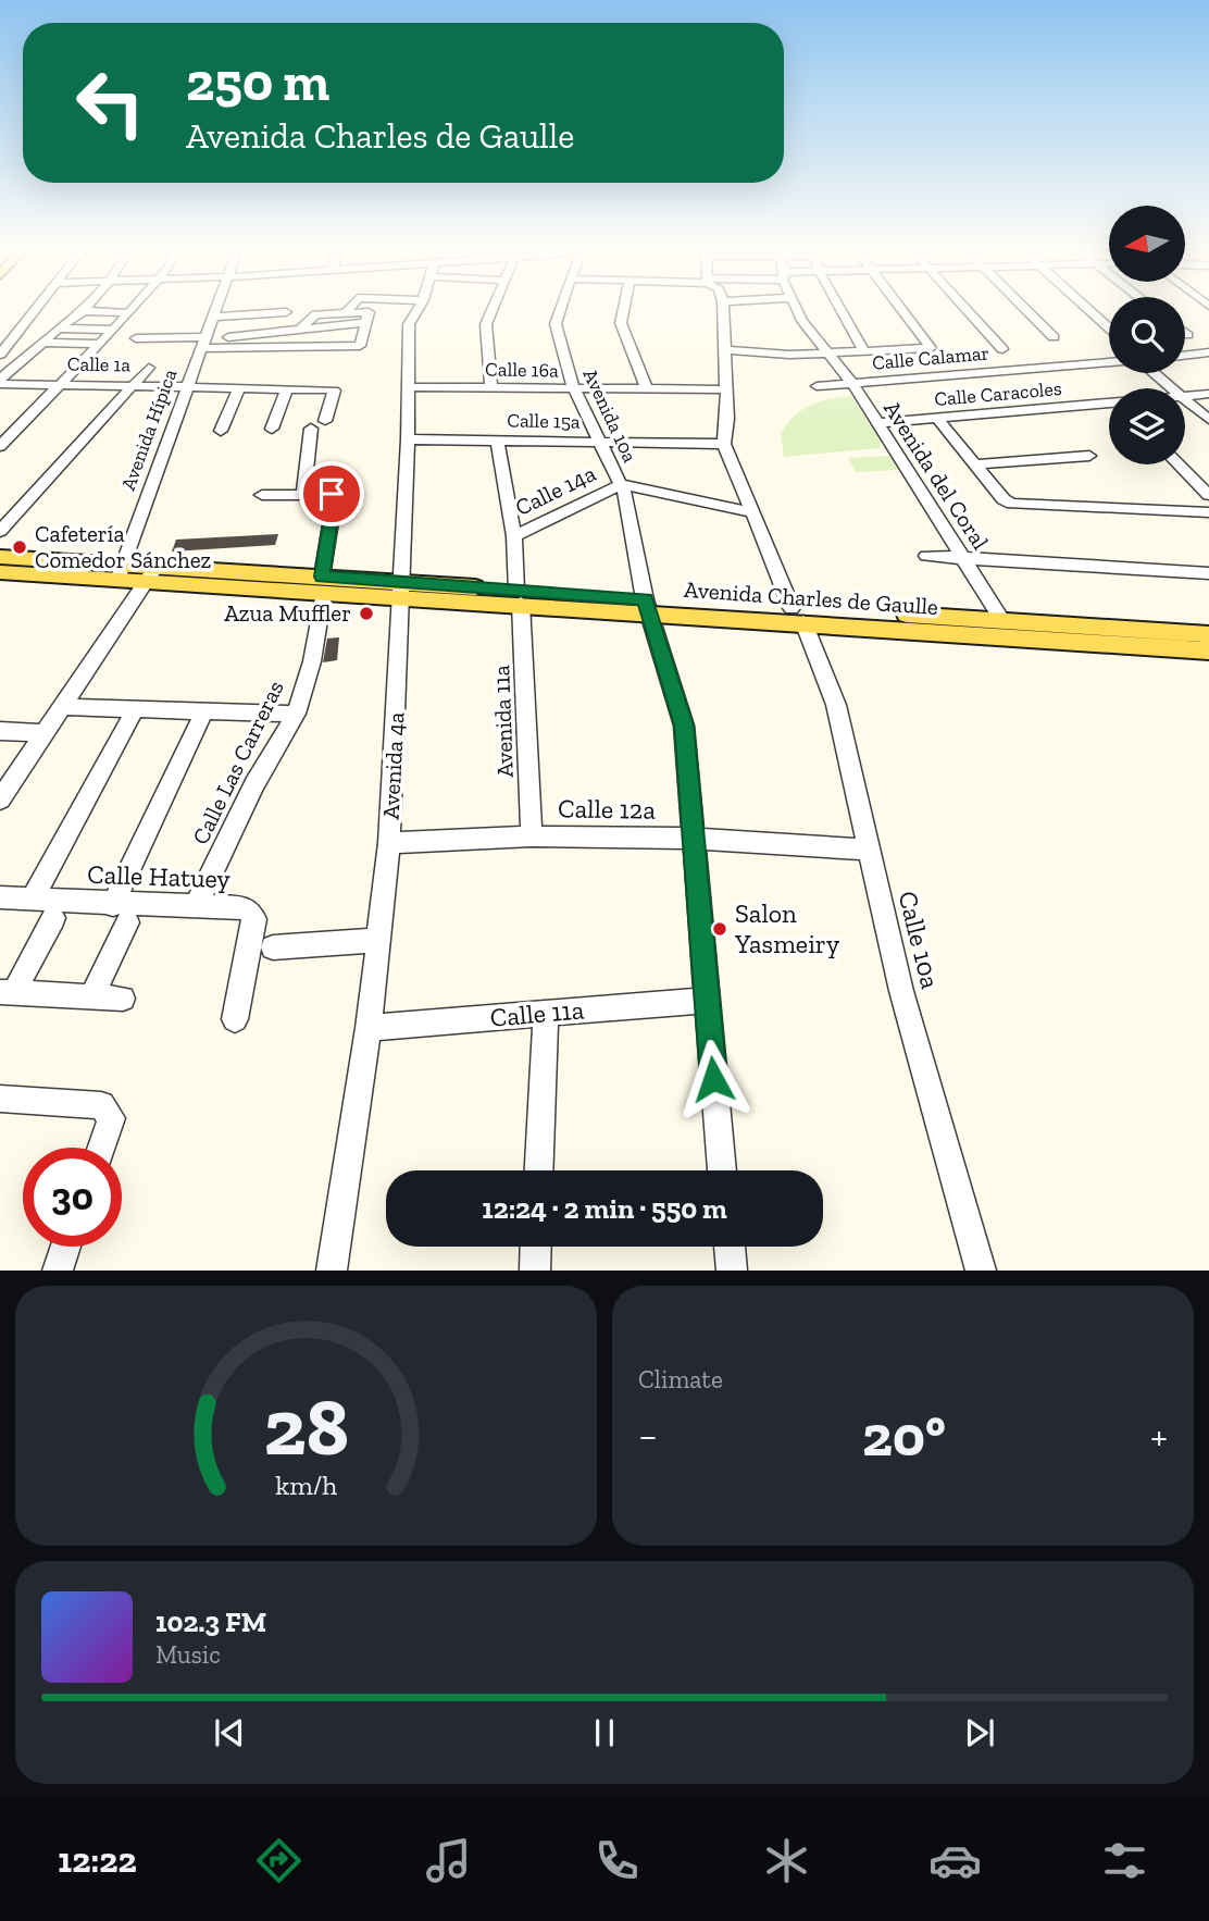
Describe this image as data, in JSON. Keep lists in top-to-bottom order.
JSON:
{
  "streets": {
    "main road": ["Avenida Charles de Gaulle"],
    "street": [
      "Calle Calamar",
      "Calle 1a",
      "Calle 16a",
      "Calle Caracoles",
      "Avenida 10a",
      "Calle 15a",
      "Avenida Hípica",
      "Avenida del Coral",
      "Calle 14a",
      "Avenida 11a",
      "Calle Las Carreras",
      "Avenida 4a",
      "Calle 12a",
      "Calle Hatuey",
      "Calle 10a",
      "Calle 11a"
    ]
  },
  "crossings": [
    ["Calle Calamar", "Avenida del Coral"],
    ["Calle 1a", "Avenida Hípica"],
    ["Calle 16a", "Avenida 10a"],
    ["Calle 16a", "Avenida 4a"],
    ["Calle Caracoles", "Avenida del Coral"],
    ["Avenida 10a", "Calle 15a"],
    ["Avenida 10a", "Calle 14a"],
    ["Avenida 10a", "Avenida Charles de Gaulle"],
    ["Avenida 10a", "Calle 12a"],
    ["Avenida 10a", "Calle 11a"],
    ["Calle 15a", "Avenida 11a"],
    ["Calle 15a", "Avenida 4a"],
    ["Calle 15a", "Calle 10a"],
    ["Avenida Hípica", "Avenida Charles de Gaulle"],
    ["Avenida del Coral", "Avenida Charles de Gaulle"],
    ["Calle 14a", "Avenida 11a"],
    ["Calle 14a", "Calle 10a"],
    ["Avenida Charles de Gaulle", "Avenida 11a"],
    ["Avenida Charles de Gaulle", "Calle Las Carreras"],
    ["Avenida Charles de Gaulle", "Avenida 4a"],
    ["Avenida Charles de Gaulle", "Calle 10a"],
    ["Avenida 11a", "Calle 12a"],
    ["Calle Las Carreras", "Calle Hatuey"],
    ["Avenida 4a", "Calle 12a"],
    ["Avenida 4a", "Calle 11a"],
    ["Calle 12a", "Calle 10a"]
  ],
  "places": ["Cafetería Comedor Sánchez", "Azua Muffler", "Salon Yasmeiry"],
  "north": "left",
  "page": {
    "turn": ["250 m", "Avenida Charles de Gaulle"],
    "limit": "30",
    "trip": "12:24 · 2 min · 550 m",
    "tile": "Climate",
    "heat": ["−", "20°", "+"],
    "song": ["102.3 FM", "Music"],
    "tabs": "12:22",
    "gauge": ["28", "km/h"]
  }
}
